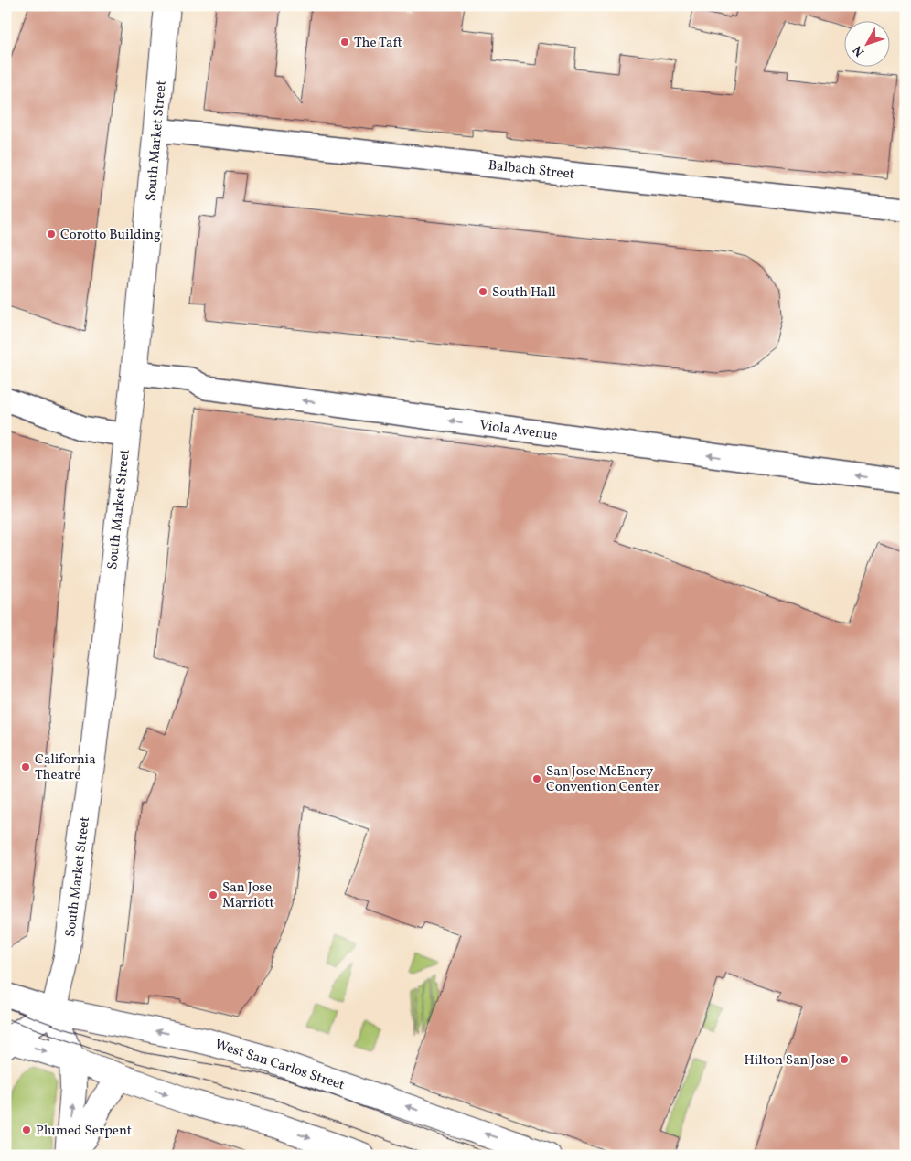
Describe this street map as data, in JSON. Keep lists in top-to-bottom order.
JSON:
{
  "streets": {
    "main road": ["South Market Street", "West San Carlos Street"],
    "street": ["Balbach Street", "Viola Avenue"]
  },
  "crossings": [
    ["South Market Street", "Balbach Street"],
    ["South Market Street", "Viola Avenue"],
    ["South Market Street", "West San Carlos Street"]
  ],
  "one_way": ["Viola Avenue", "West San Carlos Street"],
  "places": [
    "The Taft",
    "Corotto Building",
    "South Hall",
    "California Theatre",
    "San Jose McEnery Convention Center",
    "San Jose Marriott",
    "Hilton San Jose",
    "Plumed Serpent"
  ],
  "north": "bottom left"
}
